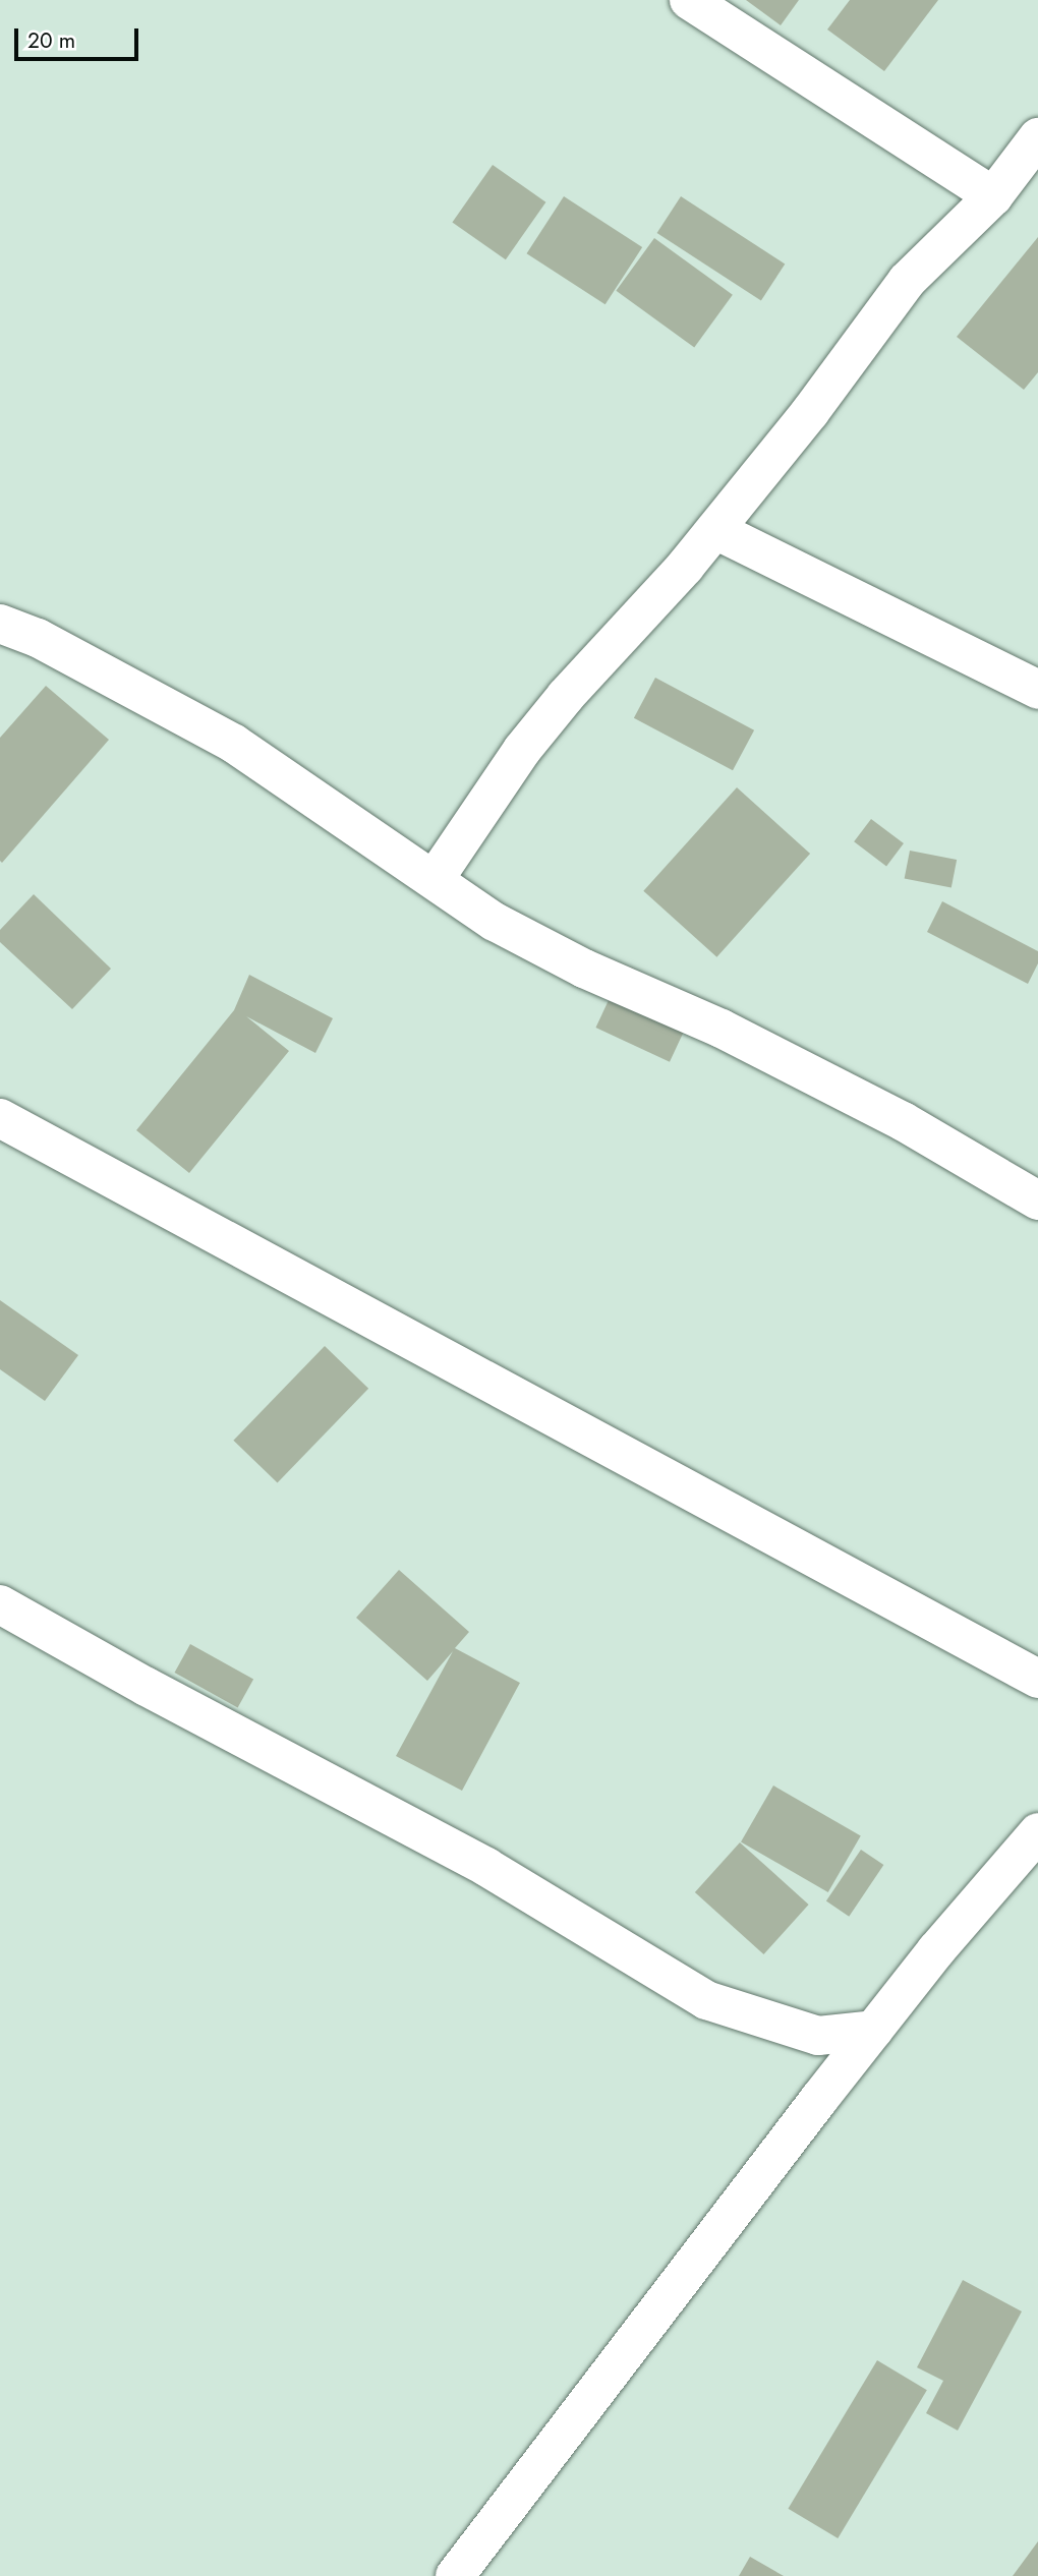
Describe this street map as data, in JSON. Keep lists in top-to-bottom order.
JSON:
{
  "scale_bar": "20 m"
}
